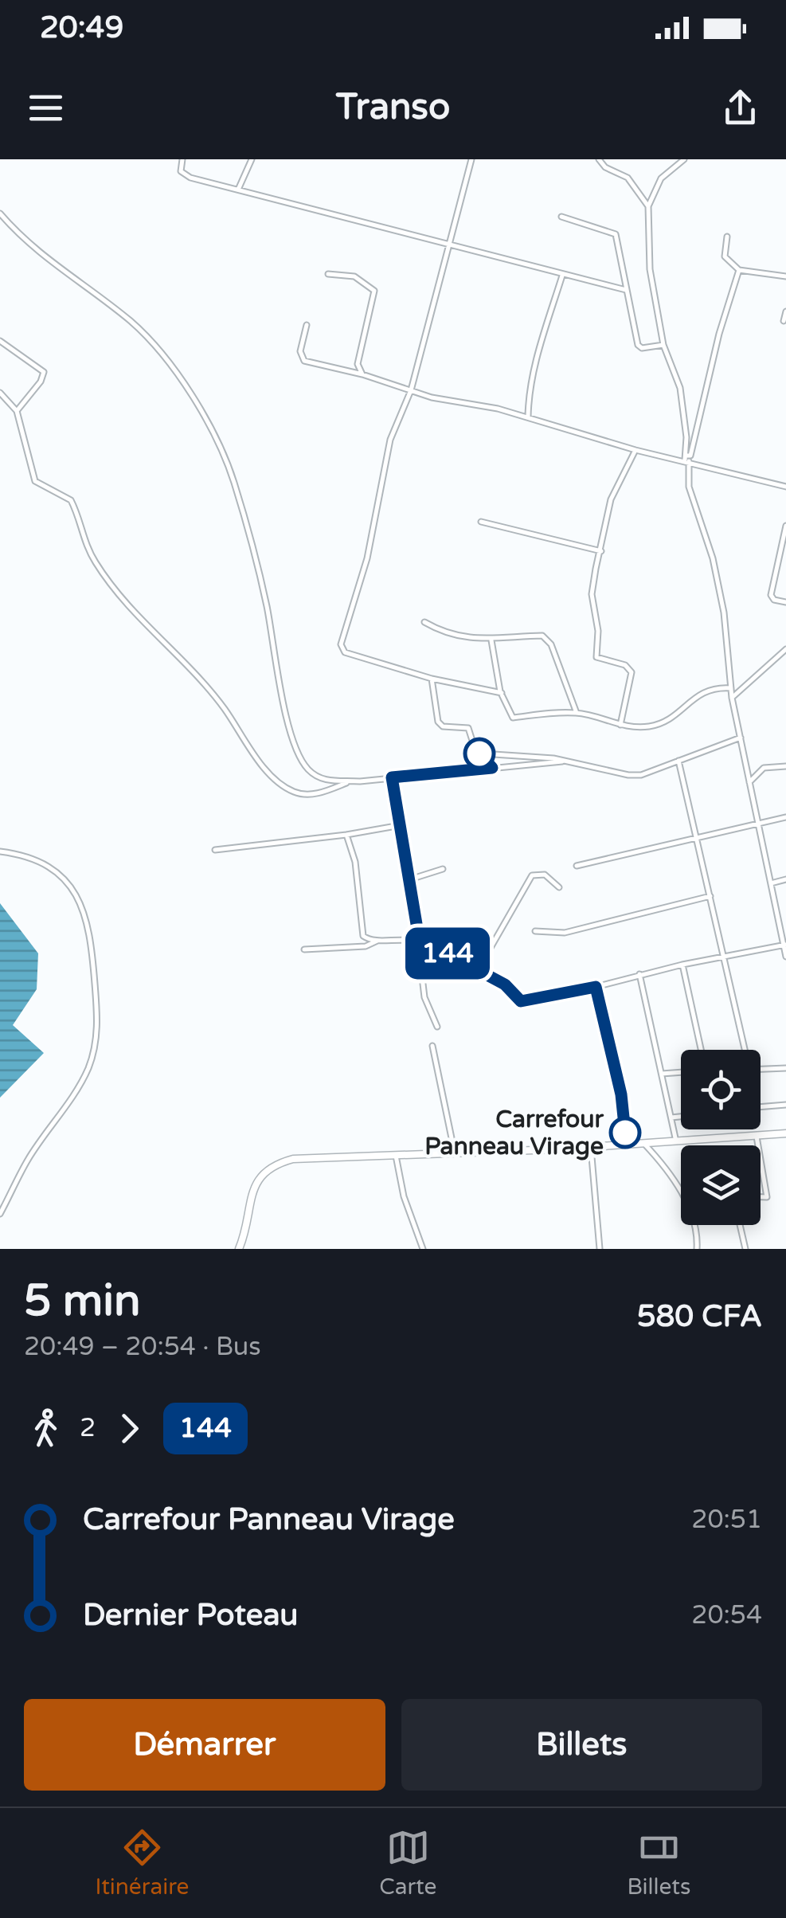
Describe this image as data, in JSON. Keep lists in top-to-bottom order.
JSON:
{
  "places": ["Carrefour Panneau Virage"],
  "lines": ["bus line 144"],
  "page": {
    "status": "20:49",
    "header": "Transo",
    "on_map": "144",
    "heading": ["5 min", "20:49 – 20:54 · Bus", "580 CFA"],
    "legs": ["2", "144"],
    "list": [
      {
        "name": "Carrefour Panneau Virage",
        "value": "20:51"
      },
      {
        "name": "Dernier Poteau",
        "value": "20:54"
      }
    ],
    "buttons": ["Démarrer", "Billets"],
    "tabs": ["Itinéraire", "Carte", "Billets"]
  }
}
